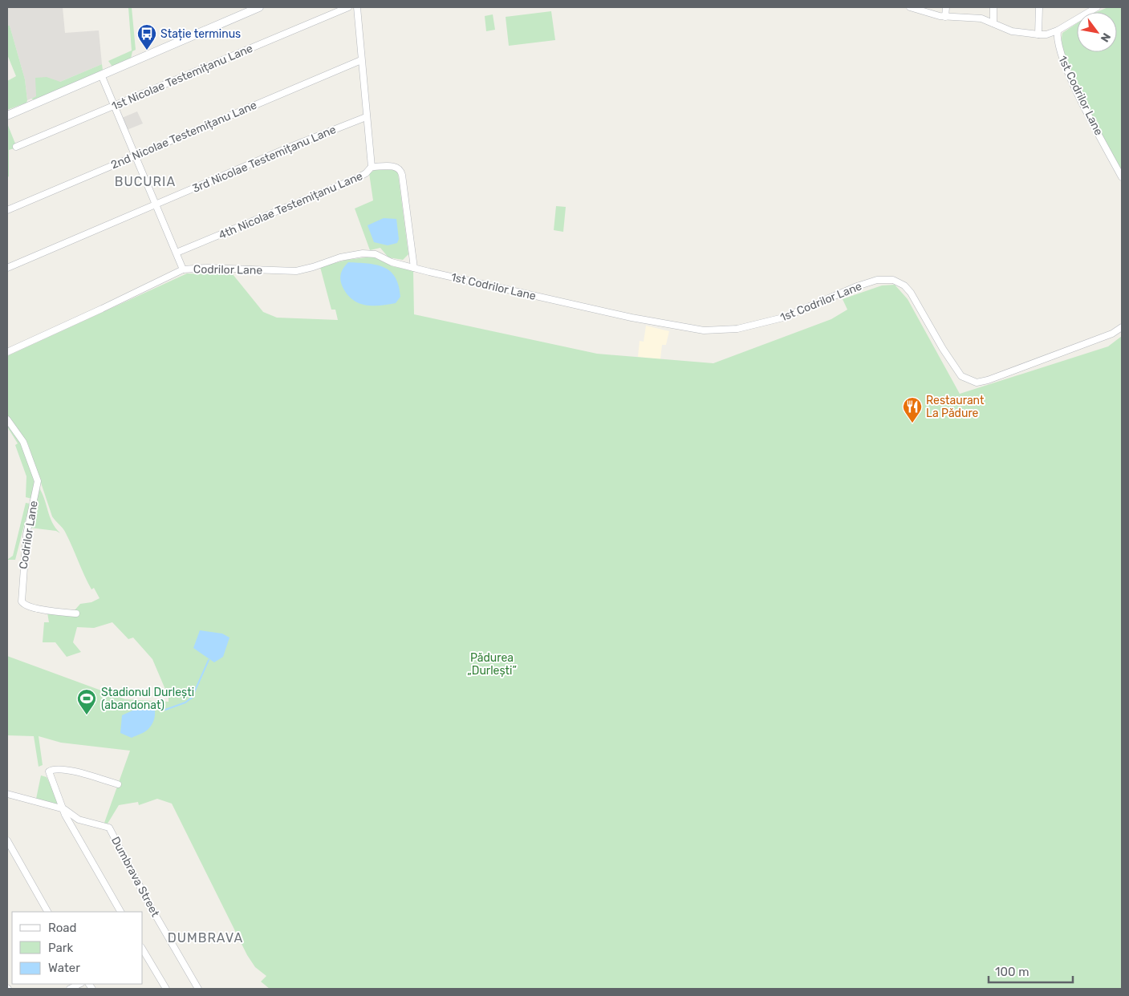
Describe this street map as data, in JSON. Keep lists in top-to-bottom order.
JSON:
{
  "streets": {
    "street": [
      "1st Nicolae Testemițanu Lane",
      "1st Codrilor Lane",
      "2nd Nicolae Testemițanu Lane",
      "3rd Nicolae Testemițanu Lane",
      "4th Nicolae Testemițanu Lane",
      "Codrilor Lane",
      "Dumbrava Street"
    ]
  },
  "crossings": [
    ["1st Codrilor Lane", "4th Nicolae Testemițanu Lane"],
    ["1st Codrilor Lane", "Codrilor Lane"],
    ["4th Nicolae Testemițanu Lane", "Codrilor Lane"]
  ],
  "districts": ["BUCURIA", "DUMBRAVA"],
  "parks": ["Pădurea „Durlești”"],
  "places": {
    "bus stop": ["Stație terminus"],
    "restaurant": ["Restaurant La Pădure"],
    "sports": ["Stadionul Durlești (abandonat)"]
  },
  "legend": ["Road", "Park", "Water"],
  "scale_bar": "100 m",
  "north": "bottom right"
}
